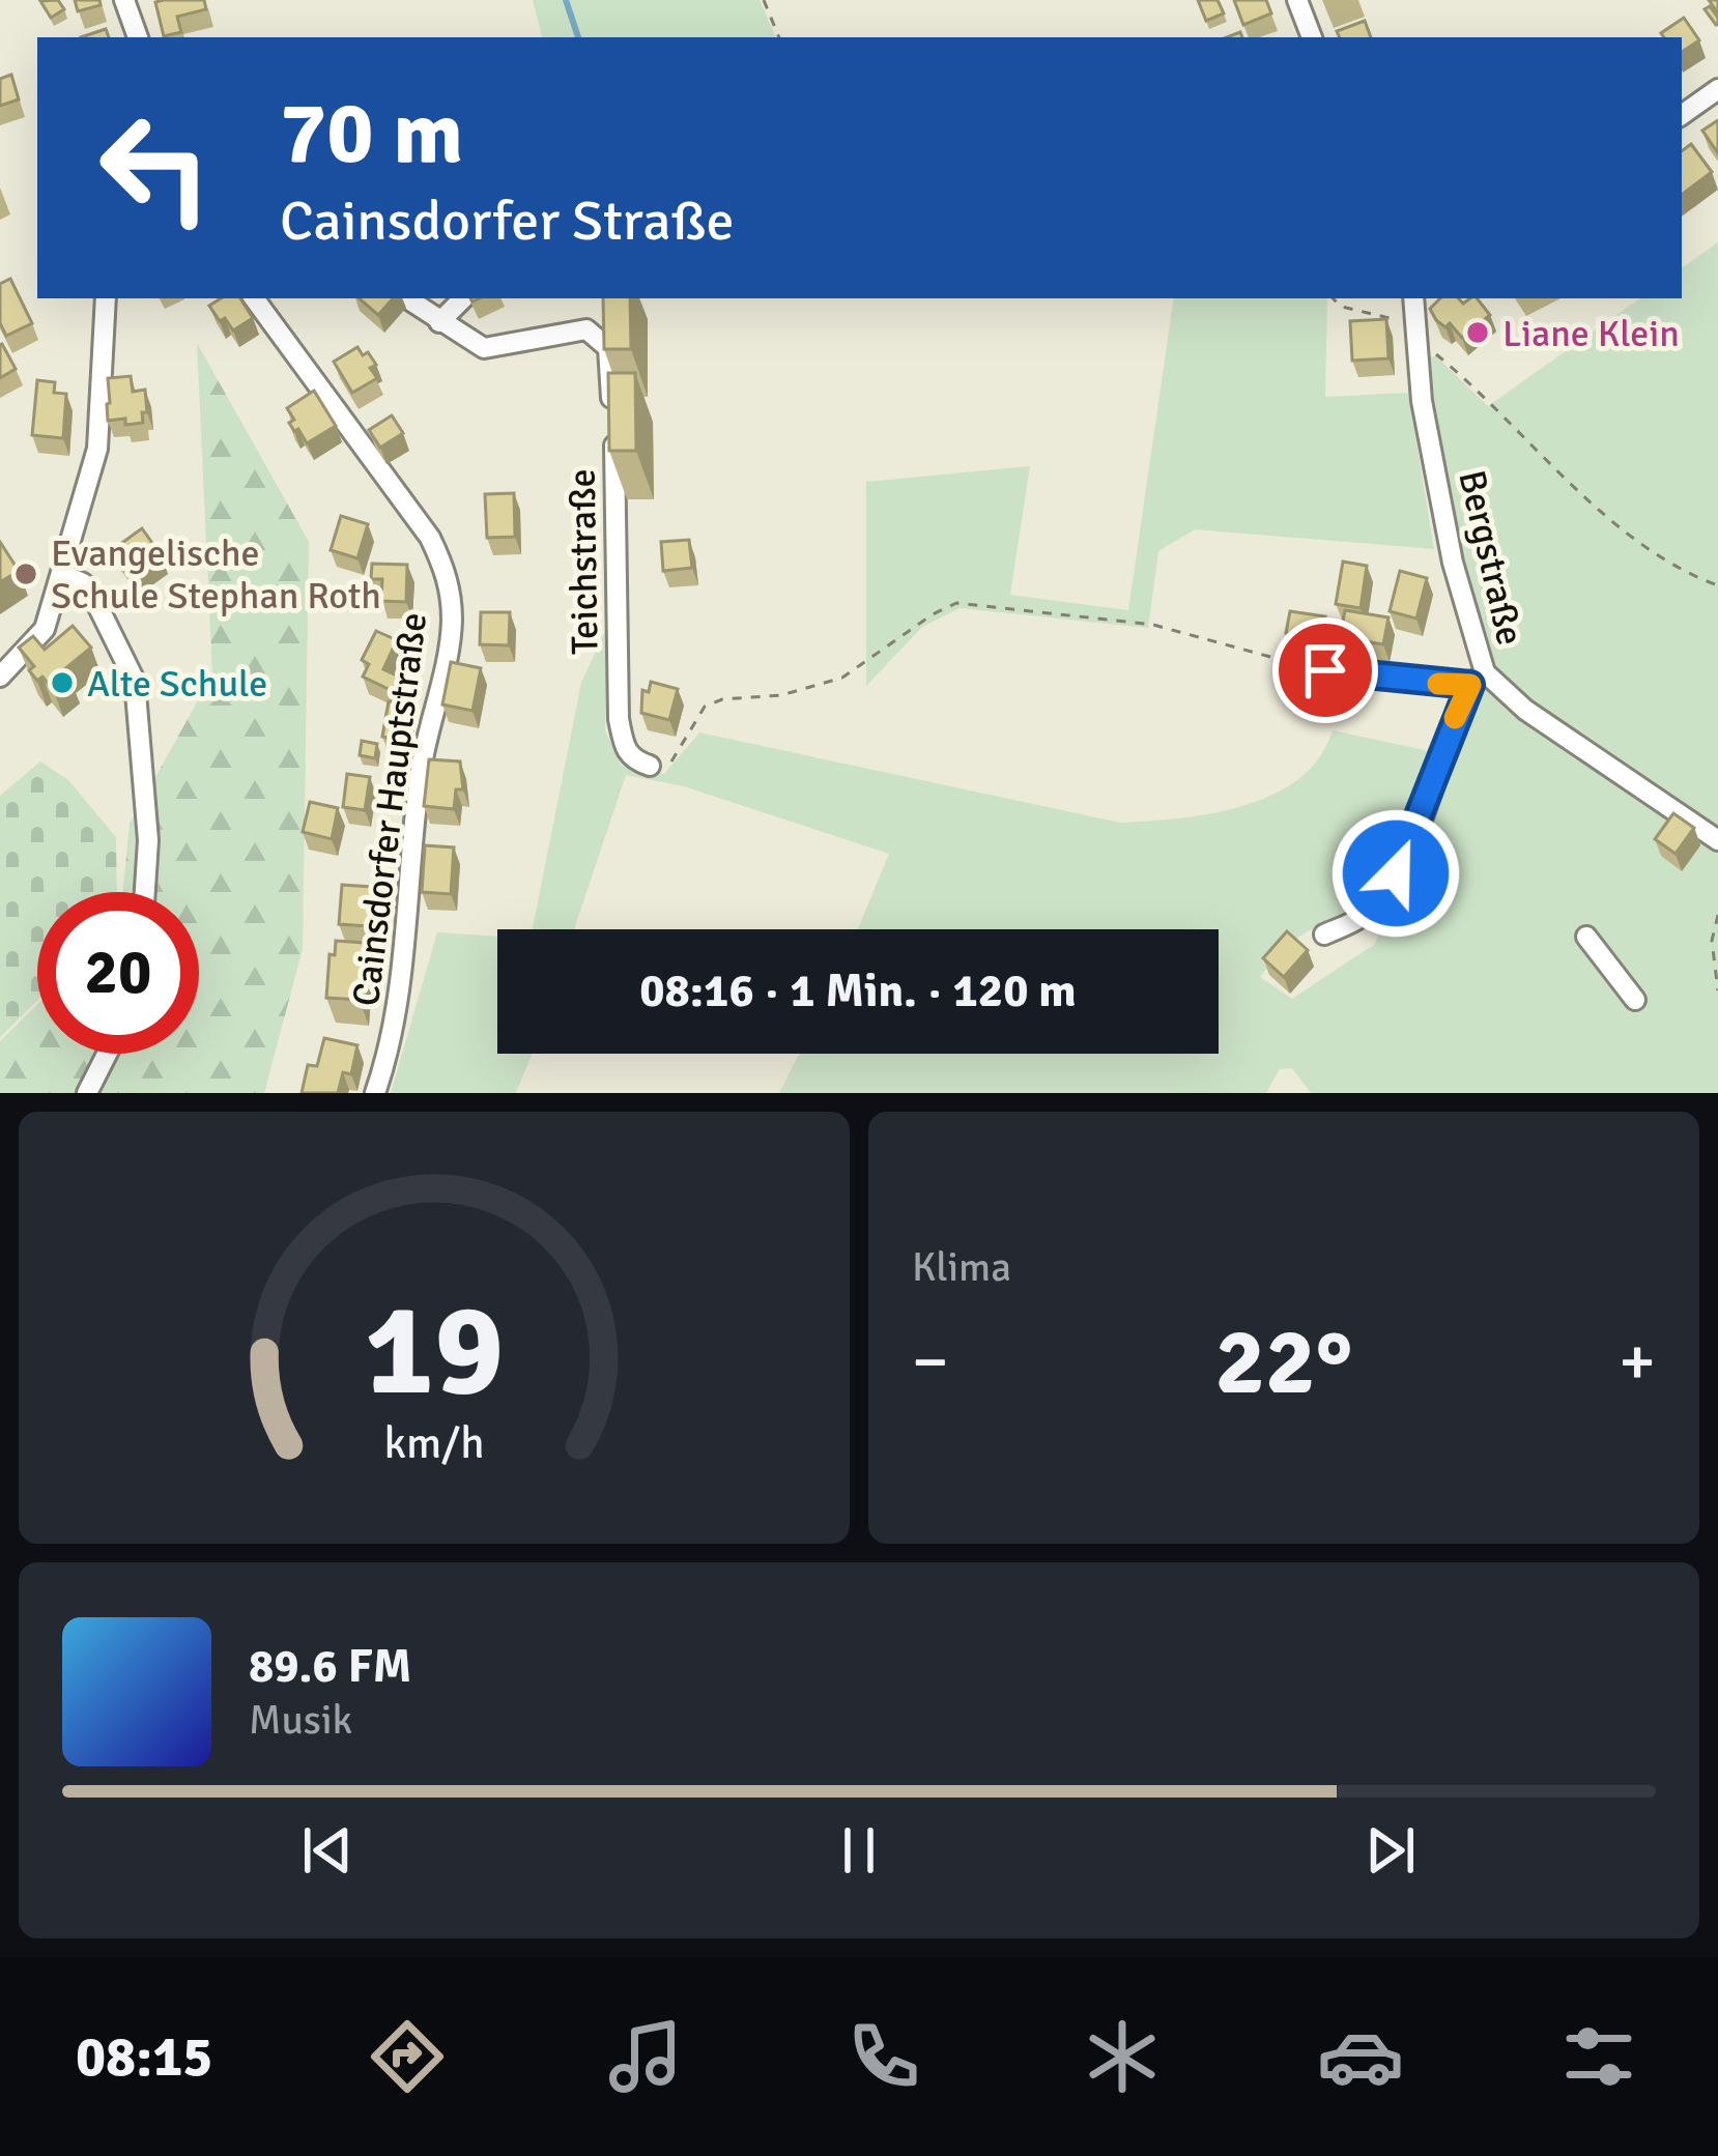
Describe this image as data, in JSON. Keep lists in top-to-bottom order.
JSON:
{
  "streets": {
    "street": ["Bergstraße", "Teichstraße", "Cainsdorfer Hauptstraße"]
  },
  "places": ["Liane Klein", "Evangelische Schule Stephan Roth", "Alte Schule"],
  "page": {
    "turn": ["70 m", "Cainsdorfer Straße"],
    "limit": "20",
    "trip": "08:16 · 1 Min. · 120 m",
    "tile": "Klima",
    "heat": ["−", "22°", "+"],
    "song": ["89.6 FM", "Musik"],
    "tabs": "08:15",
    "gauge": ["19", "km/h"]
  }
}
